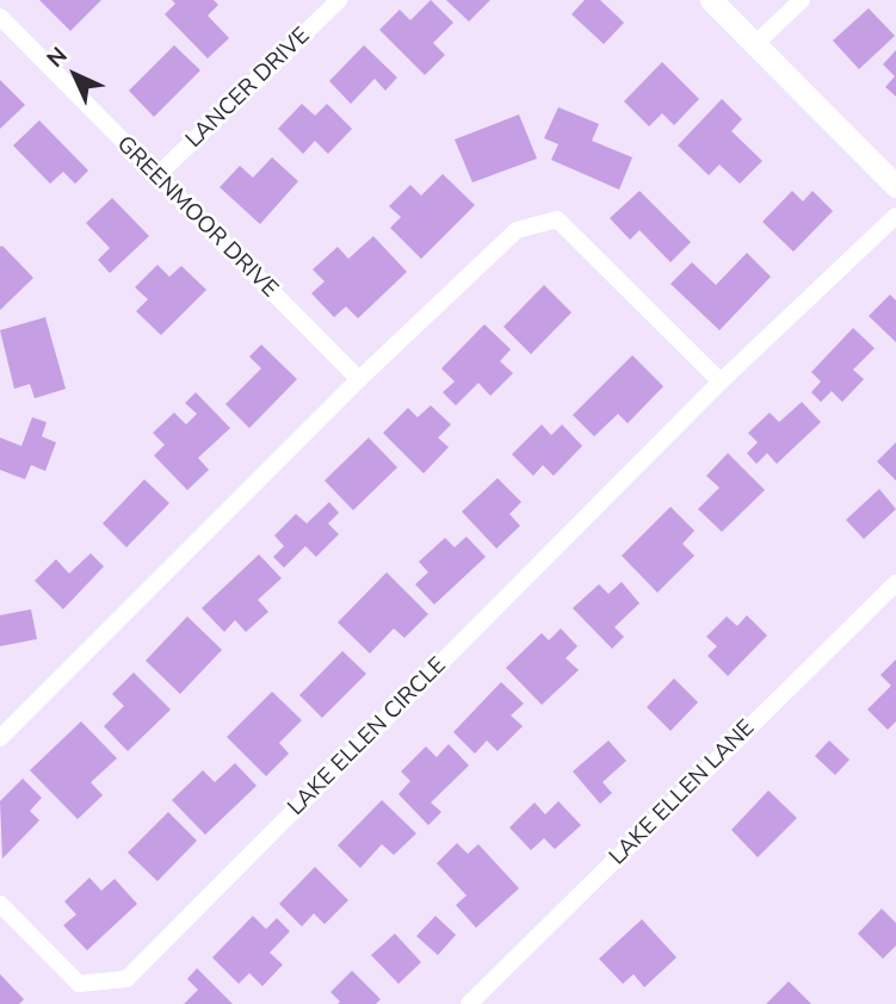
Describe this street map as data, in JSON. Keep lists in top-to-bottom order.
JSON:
{
  "streets": {
    "street": [
      "LANCER DRIVE",
      "GREENMOOR DRIVE",
      "LAKE ELLEN CIRCLE",
      "LAKE ELLEN LANE"
    ]
  },
  "crossings": [
    ["LANCER DRIVE", "GREENMOOR DRIVE"]
  ],
  "north": "top left"
}
